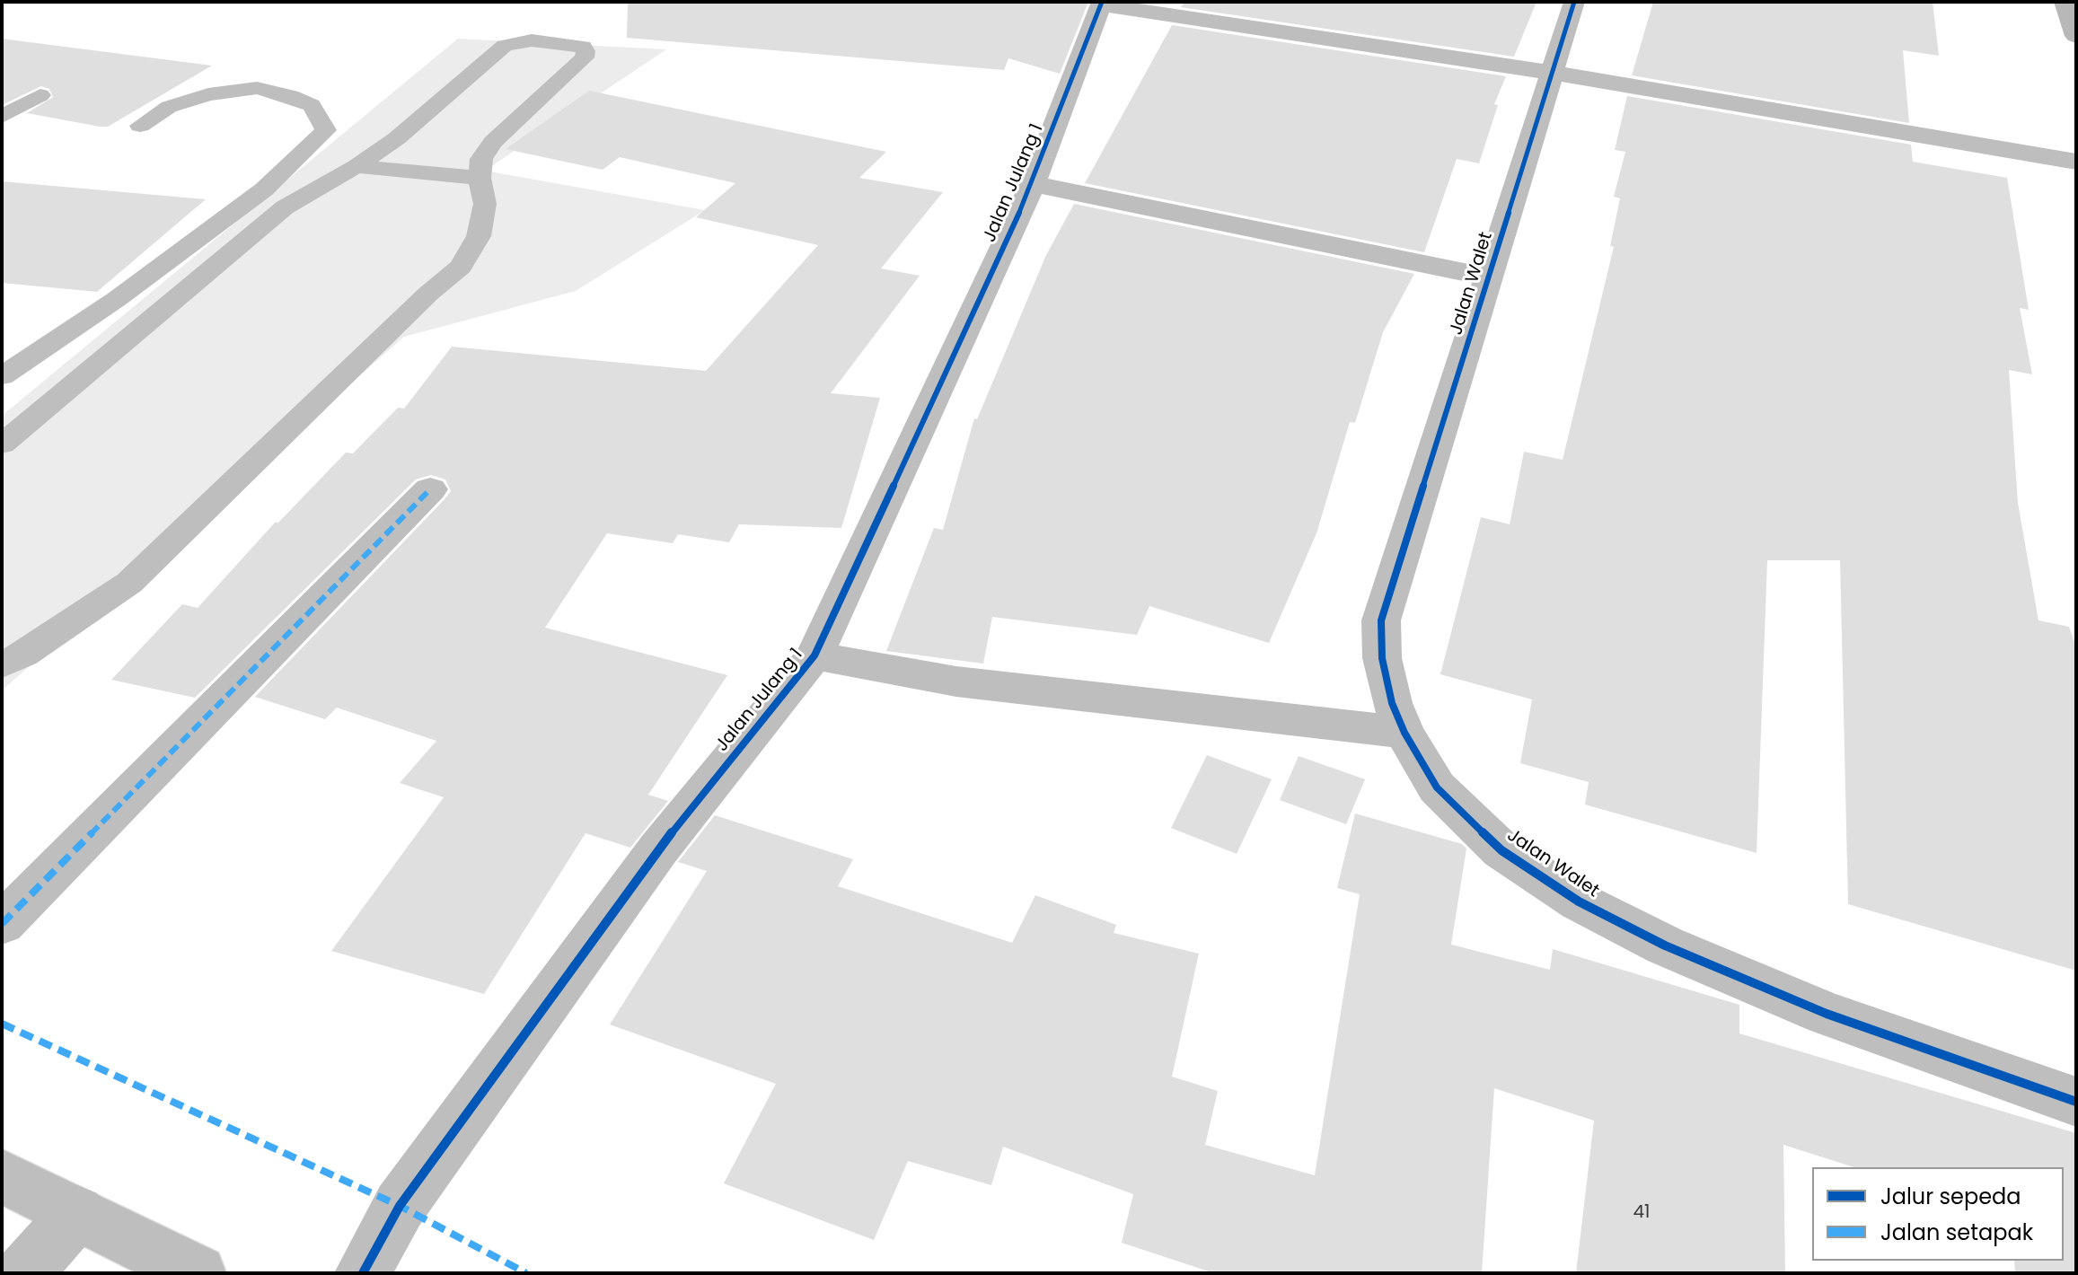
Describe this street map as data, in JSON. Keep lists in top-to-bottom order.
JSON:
{
  "streets": {
    "street": ["Jalan Julang 1", "Jalan Walet"]
  },
  "house_numbers": ["41"],
  "legend": ["Jalur sepeda", "Jalan setapak"]
}
